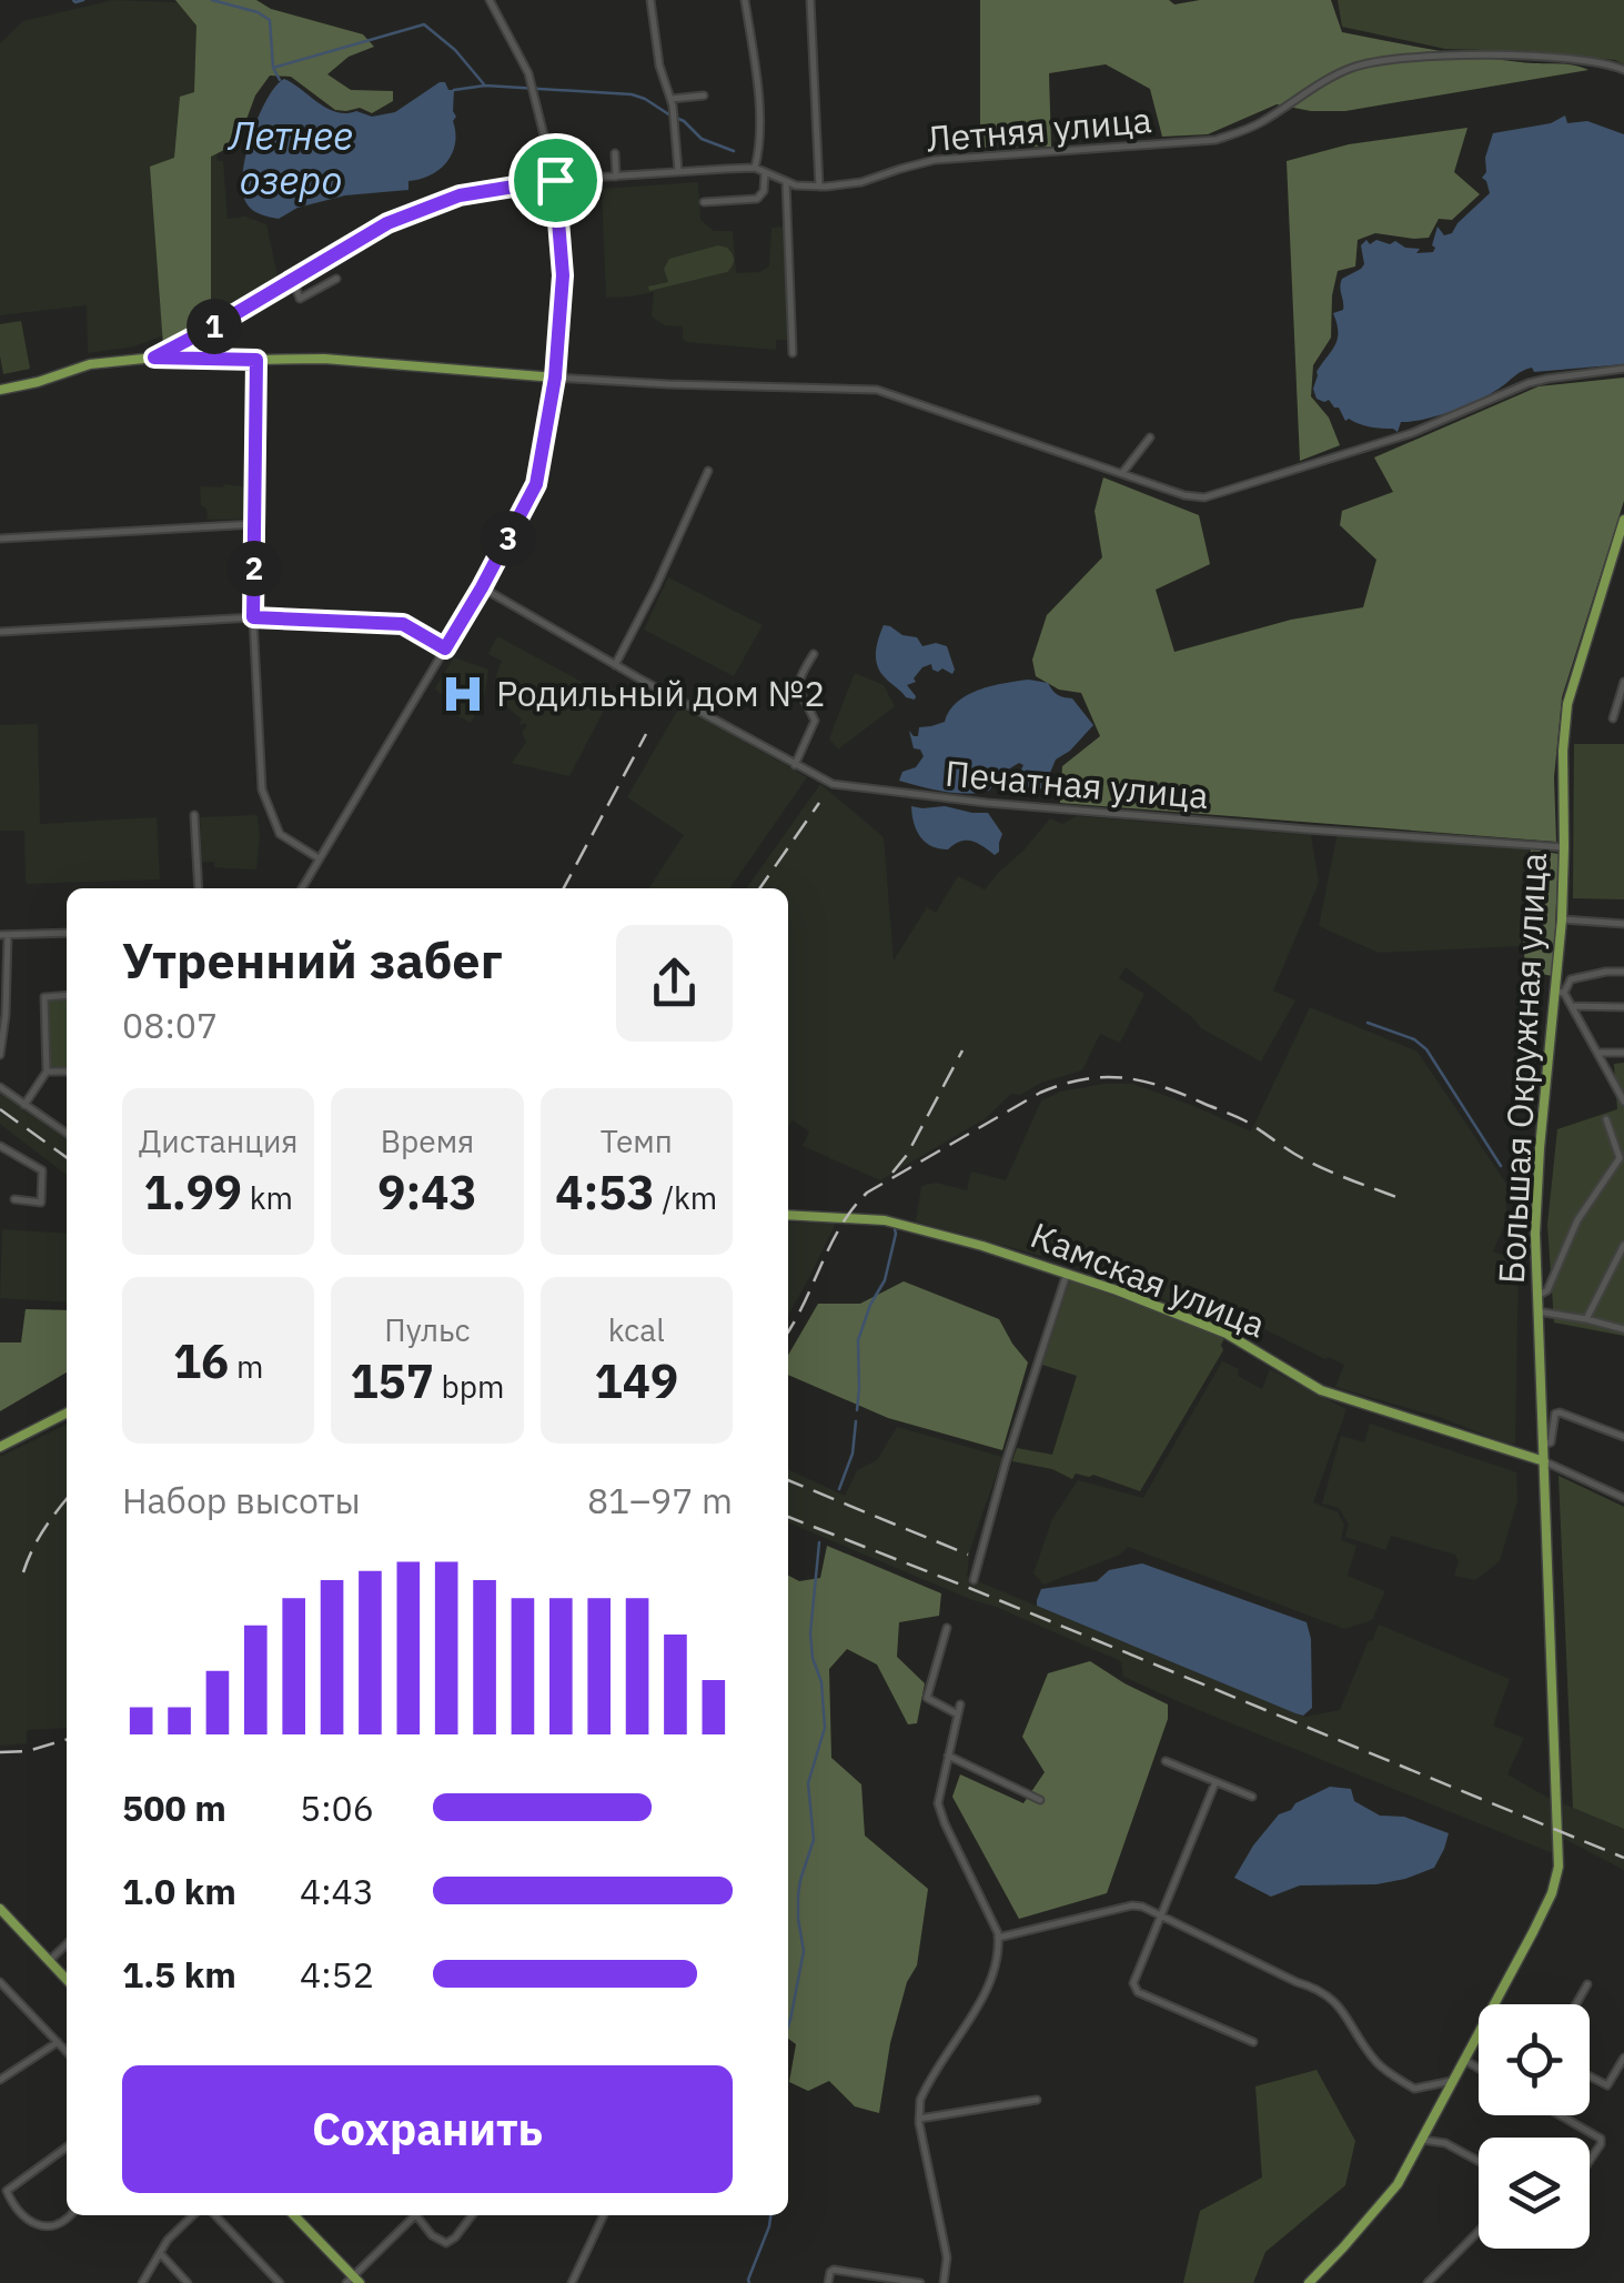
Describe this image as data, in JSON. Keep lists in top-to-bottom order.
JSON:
{
  "streets": {
    "main road": ["Большая Окружная улица", "Камская улица"],
    "street": ["Летняя улица", "Печатная улица"]
  },
  "crossings": [
    ["Печатная улица", "Большая Окружная улица"],
    ["Большая Окружная улица", "Камская улица"]
  ],
  "water": ["Летнее озеро"],
  "places": {
    "hospital": ["Родильный дом №2"]
  },
  "page": {
    "pins": ["1", "3", "2"],
    "heading": ["Утренний забег", "08:07"],
    "stats": [
      ["Дистанция", "1.99 km"],
      ["Время", "9:43"],
      ["Темп", "4:53 /km"],
      ["16 m"],
      ["Пульс", "157 bpm"],
      ["kcal", "149"]
    ],
    "chart": ["Набор высоты", "81–97 m"],
    "list": [
      {
        "name": "500 m",
        "note": "5:06"
      },
      {
        "name": "1.0 km",
        "note": "4:43"
      },
      {
        "name": "1.5 km",
        "note": "4:52"
      }
    ],
    "buttons": "Сохранить"
  }
}
